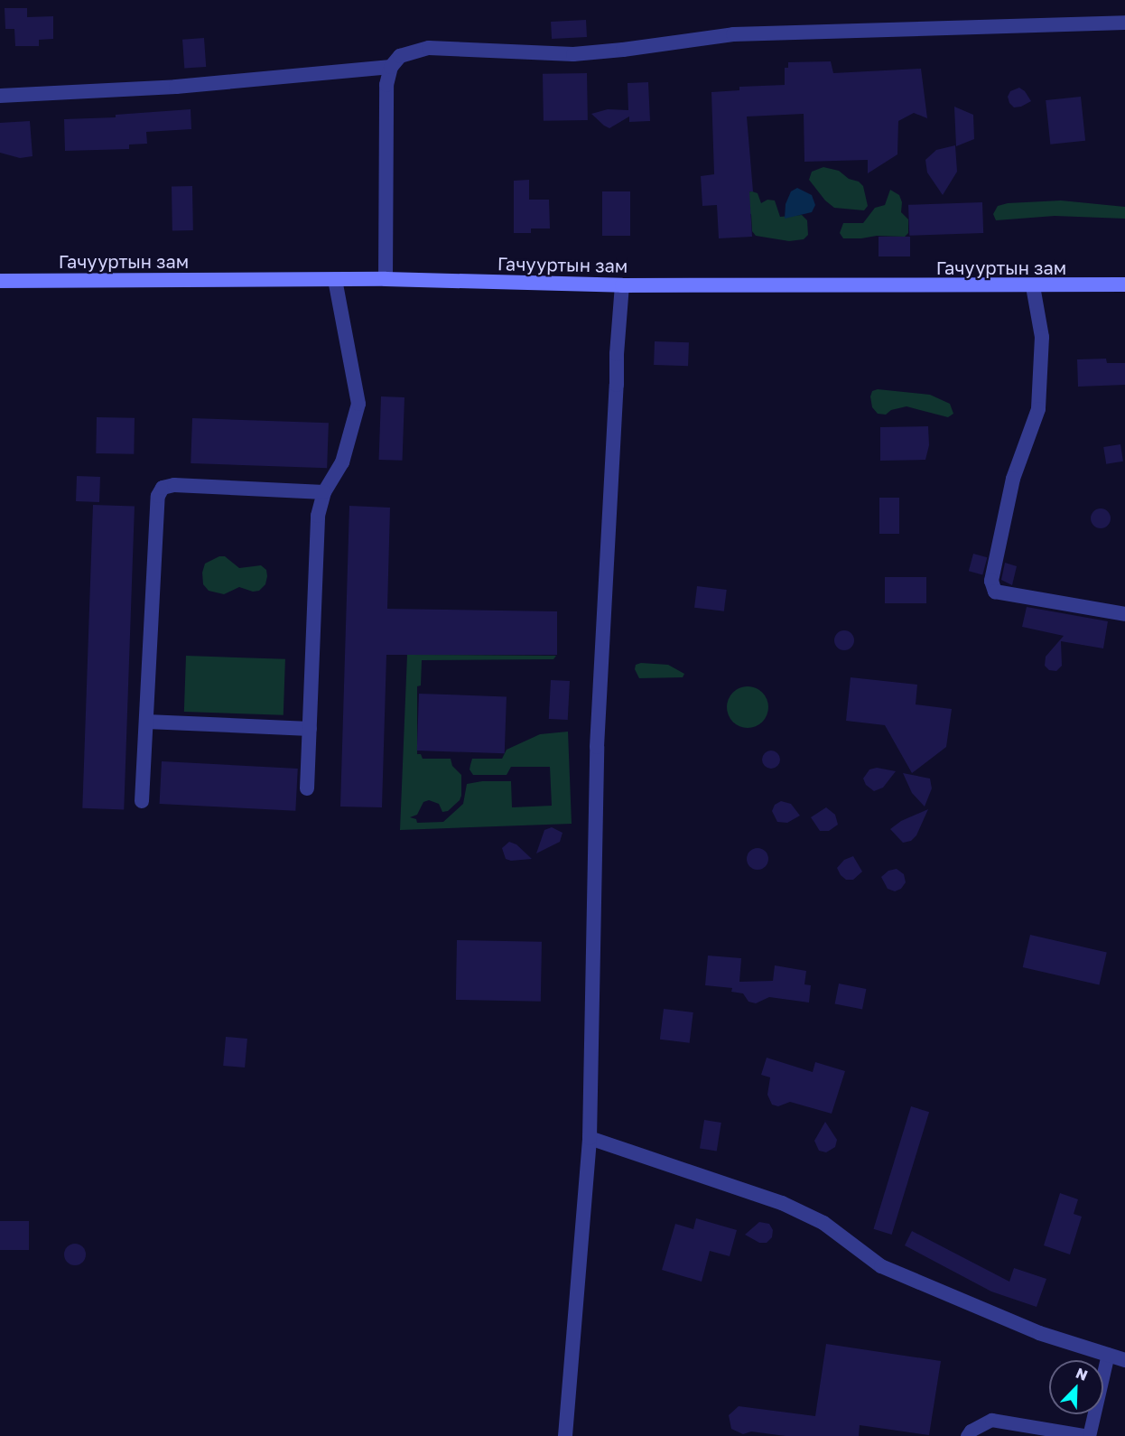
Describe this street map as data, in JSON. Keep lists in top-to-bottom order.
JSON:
{
  "streets": {
    "main road": ["Гачууртын зам"]
  },
  "north": "top right"
}
